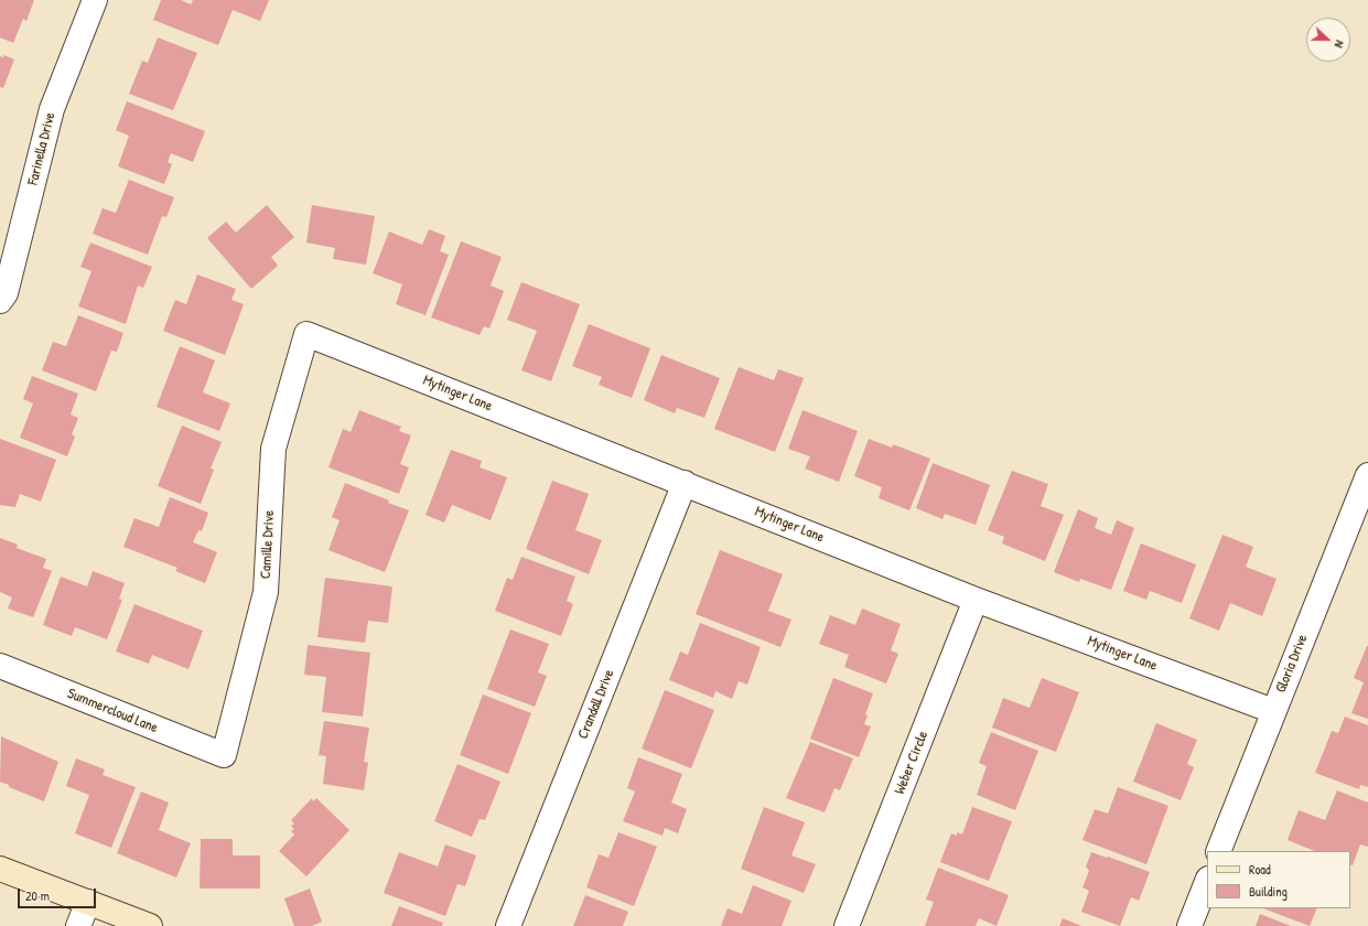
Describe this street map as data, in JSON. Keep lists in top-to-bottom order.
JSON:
{
  "streets": {
    "street": [
      "Farinella Drive",
      "Mytinger Lane",
      "Camille Drive",
      "Gloria Drive",
      "Crandall Drive",
      "Summercloud Lane",
      "Weber Circle"
    ]
  },
  "crossings": [
    ["Mytinger Lane", "Camille Drive"],
    ["Mytinger Lane", "Gloria Drive"],
    ["Mytinger Lane", "Crandall Drive"],
    ["Mytinger Lane", "Weber Circle"],
    ["Camille Drive", "Summercloud Lane"]
  ],
  "legend": ["Road", "Building"],
  "scale_bar": "20 m",
  "north": "right"
}
